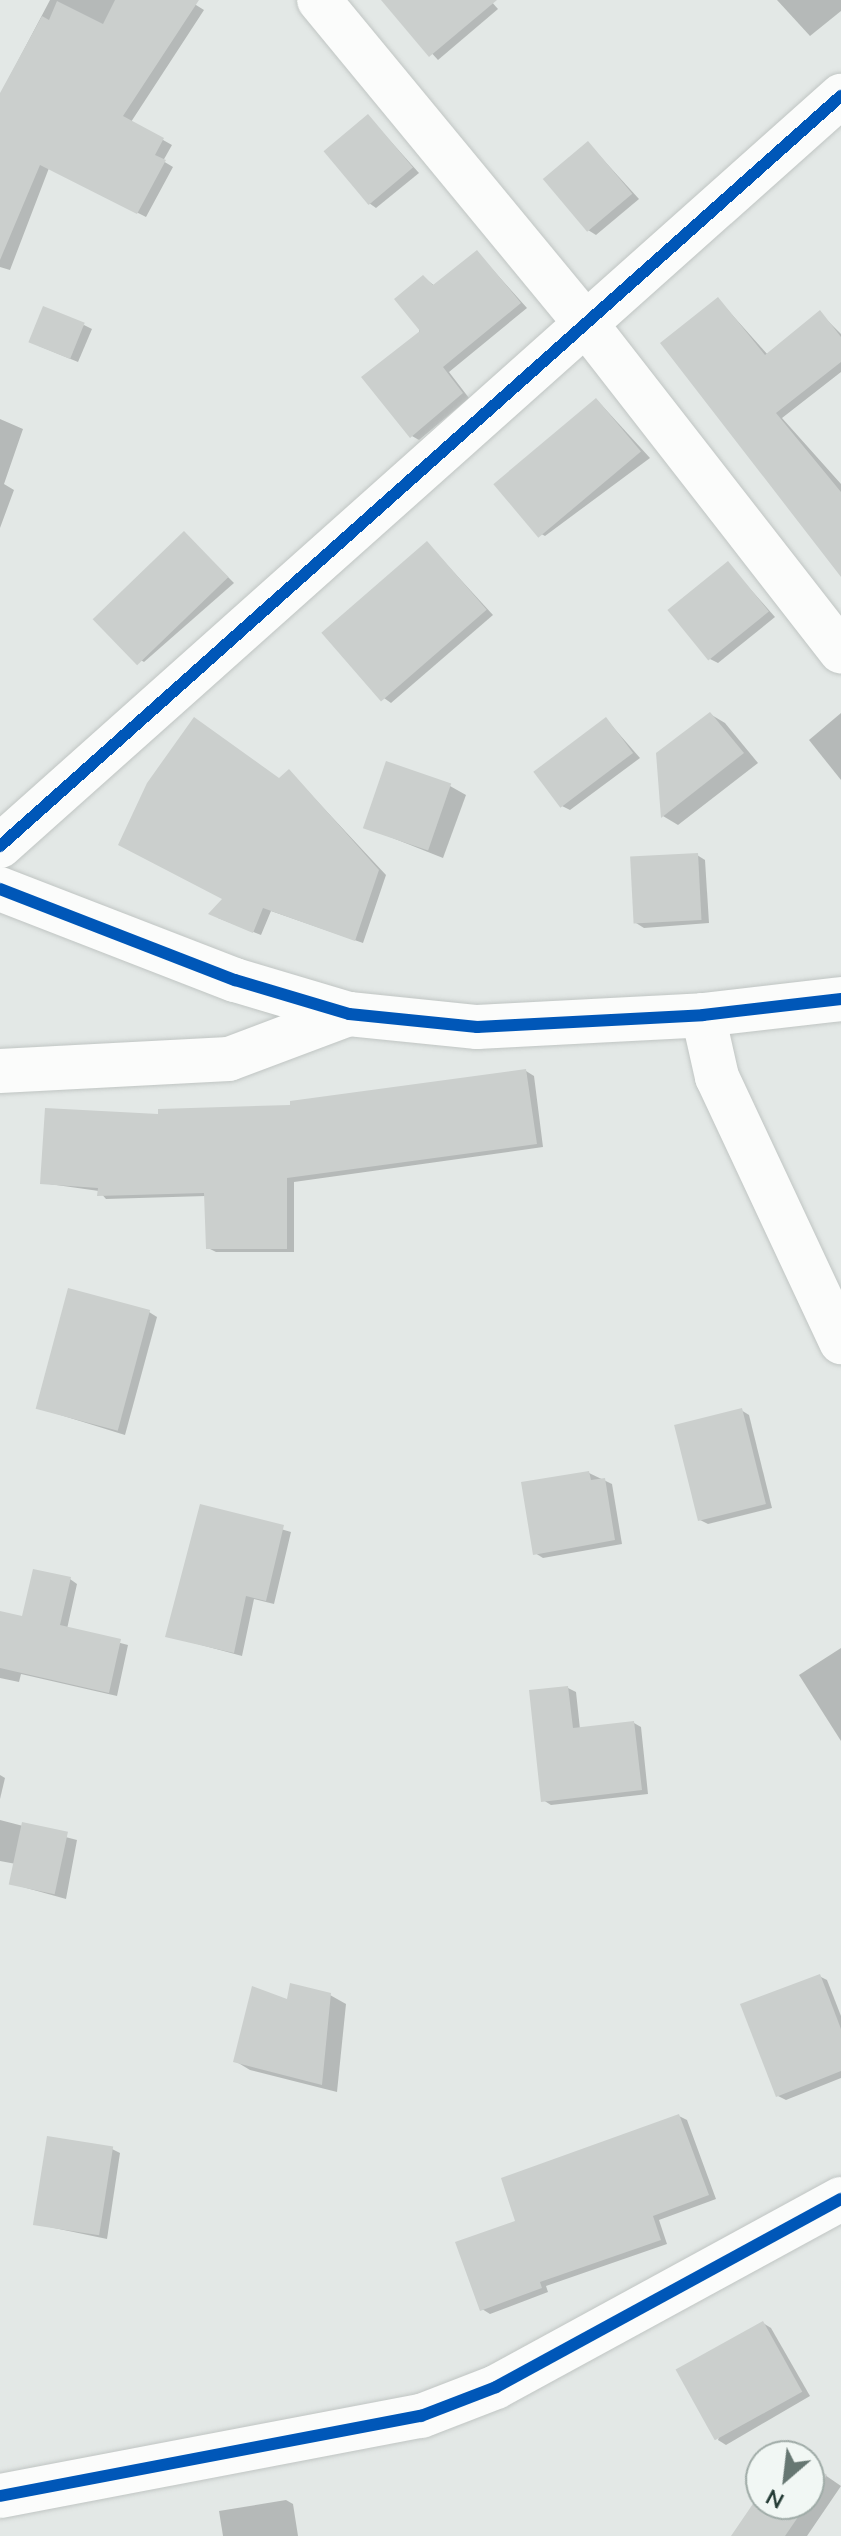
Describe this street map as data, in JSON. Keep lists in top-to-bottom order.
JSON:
{
  "north": "bottom left"
}
